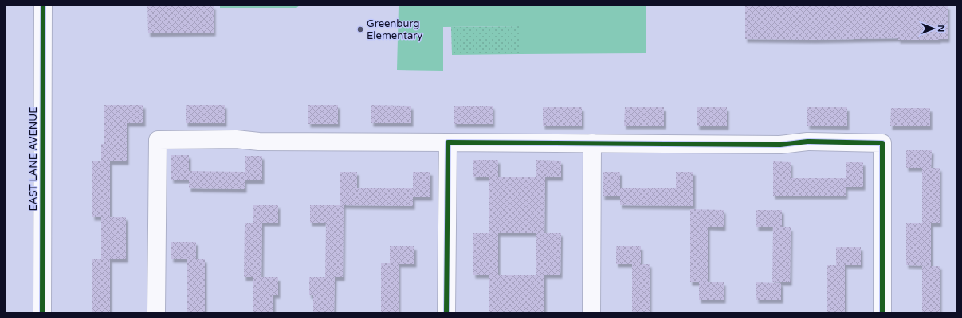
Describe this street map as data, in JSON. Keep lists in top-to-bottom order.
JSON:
{
  "streets": {
    "street": ["EAST LANE AVENUE"]
  },
  "places": ["Greenburg Elementary"],
  "north": "right"
}
